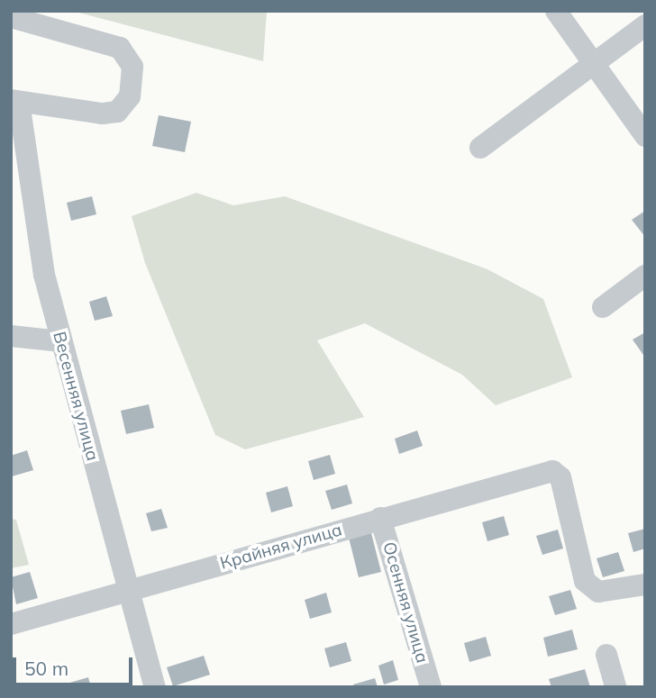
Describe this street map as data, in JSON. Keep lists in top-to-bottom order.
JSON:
{
  "streets": {
    "street": ["Весенняя улица", "Крайняя улица", "Осенняя улица"]
  },
  "crossings": [
    ["Весенняя улица", "Крайняя улица"],
    ["Крайняя улица", "Осенняя улица"]
  ],
  "scale_bar": "50 m"
}
